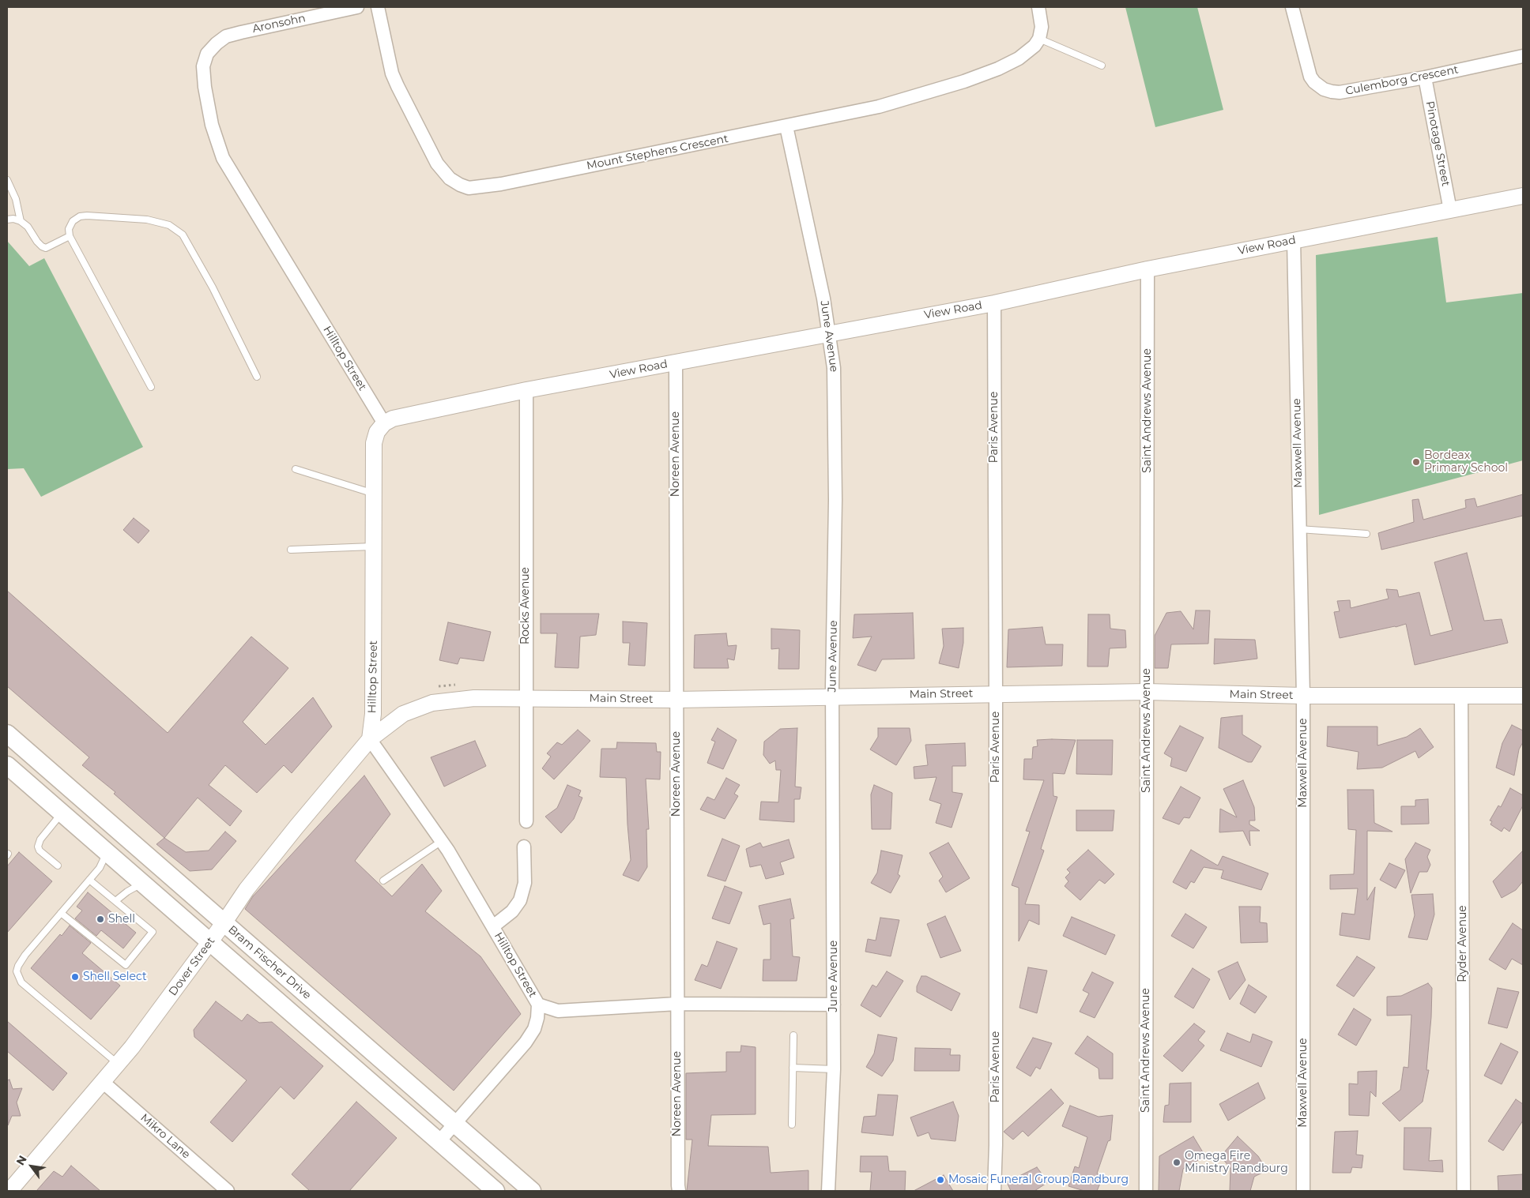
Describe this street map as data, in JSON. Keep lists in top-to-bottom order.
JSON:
{
  "streets": {
    "main road": ["Bram Fischer Drive"],
    "street": [
      "Aronsohn",
      "Culemborg Crescent",
      "Pinotage Street",
      "Mount Stephens Crescent",
      "View Road",
      "June Avenue",
      "Hilltop Street",
      "Saint Andrews Avenue",
      "Paris Avenue",
      "Maxwell Avenue",
      "Noreen Avenue",
      "Rocks Avenue",
      "Main Street",
      "Ryder Avenue",
      "Dover Street",
      "Mikro Lane"
    ]
  },
  "crossings": [
    ["Aronsohn", "Hilltop Street"],
    ["Culemborg Crescent", "Pinotage Street"],
    ["Pinotage Street", "View Road"],
    ["Mount Stephens Crescent", "June Avenue"],
    ["View Road", "June Avenue"],
    ["View Road", "Hilltop Street"],
    ["View Road", "Saint Andrews Avenue"],
    ["View Road", "Paris Avenue"],
    ["View Road", "Maxwell Avenue"],
    ["View Road", "Noreen Avenue"],
    ["View Road", "Rocks Avenue"],
    ["June Avenue", "Hilltop Street"],
    ["June Avenue", "Main Street"],
    ["Hilltop Street", "Noreen Avenue"],
    ["Hilltop Street", "Main Street"],
    ["Hilltop Street", "Dover Street"],
    ["Saint Andrews Avenue", "Main Street"],
    ["Paris Avenue", "Main Street"],
    ["Maxwell Avenue", "Main Street"],
    ["Noreen Avenue", "Main Street"],
    ["Rocks Avenue", "Main Street"],
    ["Main Street", "Ryder Avenue"],
    ["Main Street", "Dover Street"],
    ["Bram Fischer Drive", "Dover Street"],
    ["Dover Street", "Mikro Lane"]
  ],
  "places": [
    "Bordeax Primary School",
    "Shell",
    "Shell Select",
    "Omega Fire Ministry Randburg",
    "Mosaic Funeral Group Randburg"
  ],
  "north": "top left"
}
